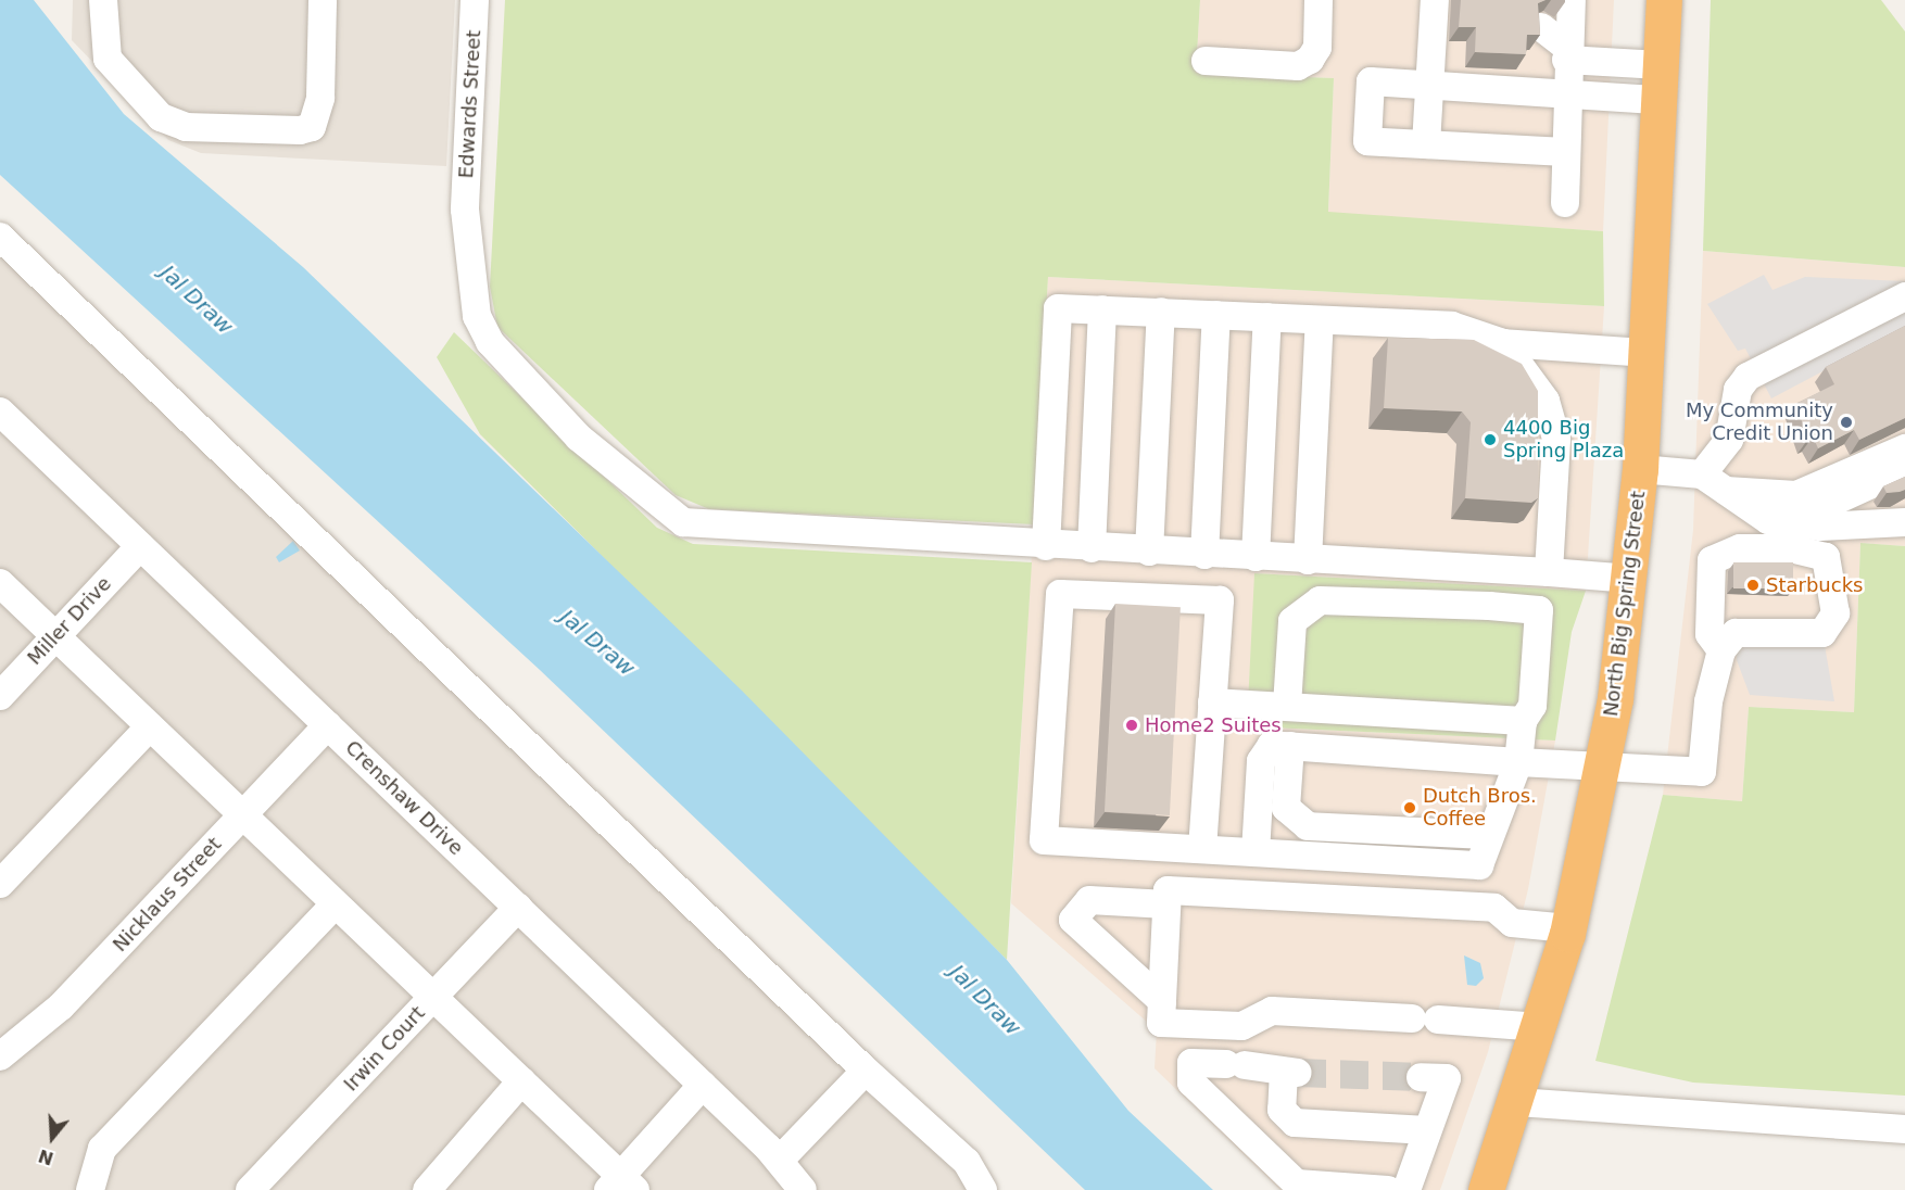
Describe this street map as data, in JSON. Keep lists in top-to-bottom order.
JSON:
{
  "streets": {
    "highway": ["North Big Spring Street"],
    "street": [
      "Edwards Street",
      "Miller Drive",
      "Crenshaw Drive",
      "Nicklaus Street",
      "Irwin Court"
    ]
  },
  "crossings": [
    ["Edwards Street", "North Big Spring Street"],
    ["Miller Drive", "Crenshaw Drive"],
    ["Crenshaw Drive", "Nicklaus Street"],
    ["Crenshaw Drive", "Irwin Court"]
  ],
  "water": ["Jal Draw"],
  "places": [
    "My Community Credit Union",
    "4400 Big Spring Plaza",
    "Starbucks",
    "Home2 Suites",
    "Dutch Bros. Coffee"
  ],
  "north": "bottom"
}
